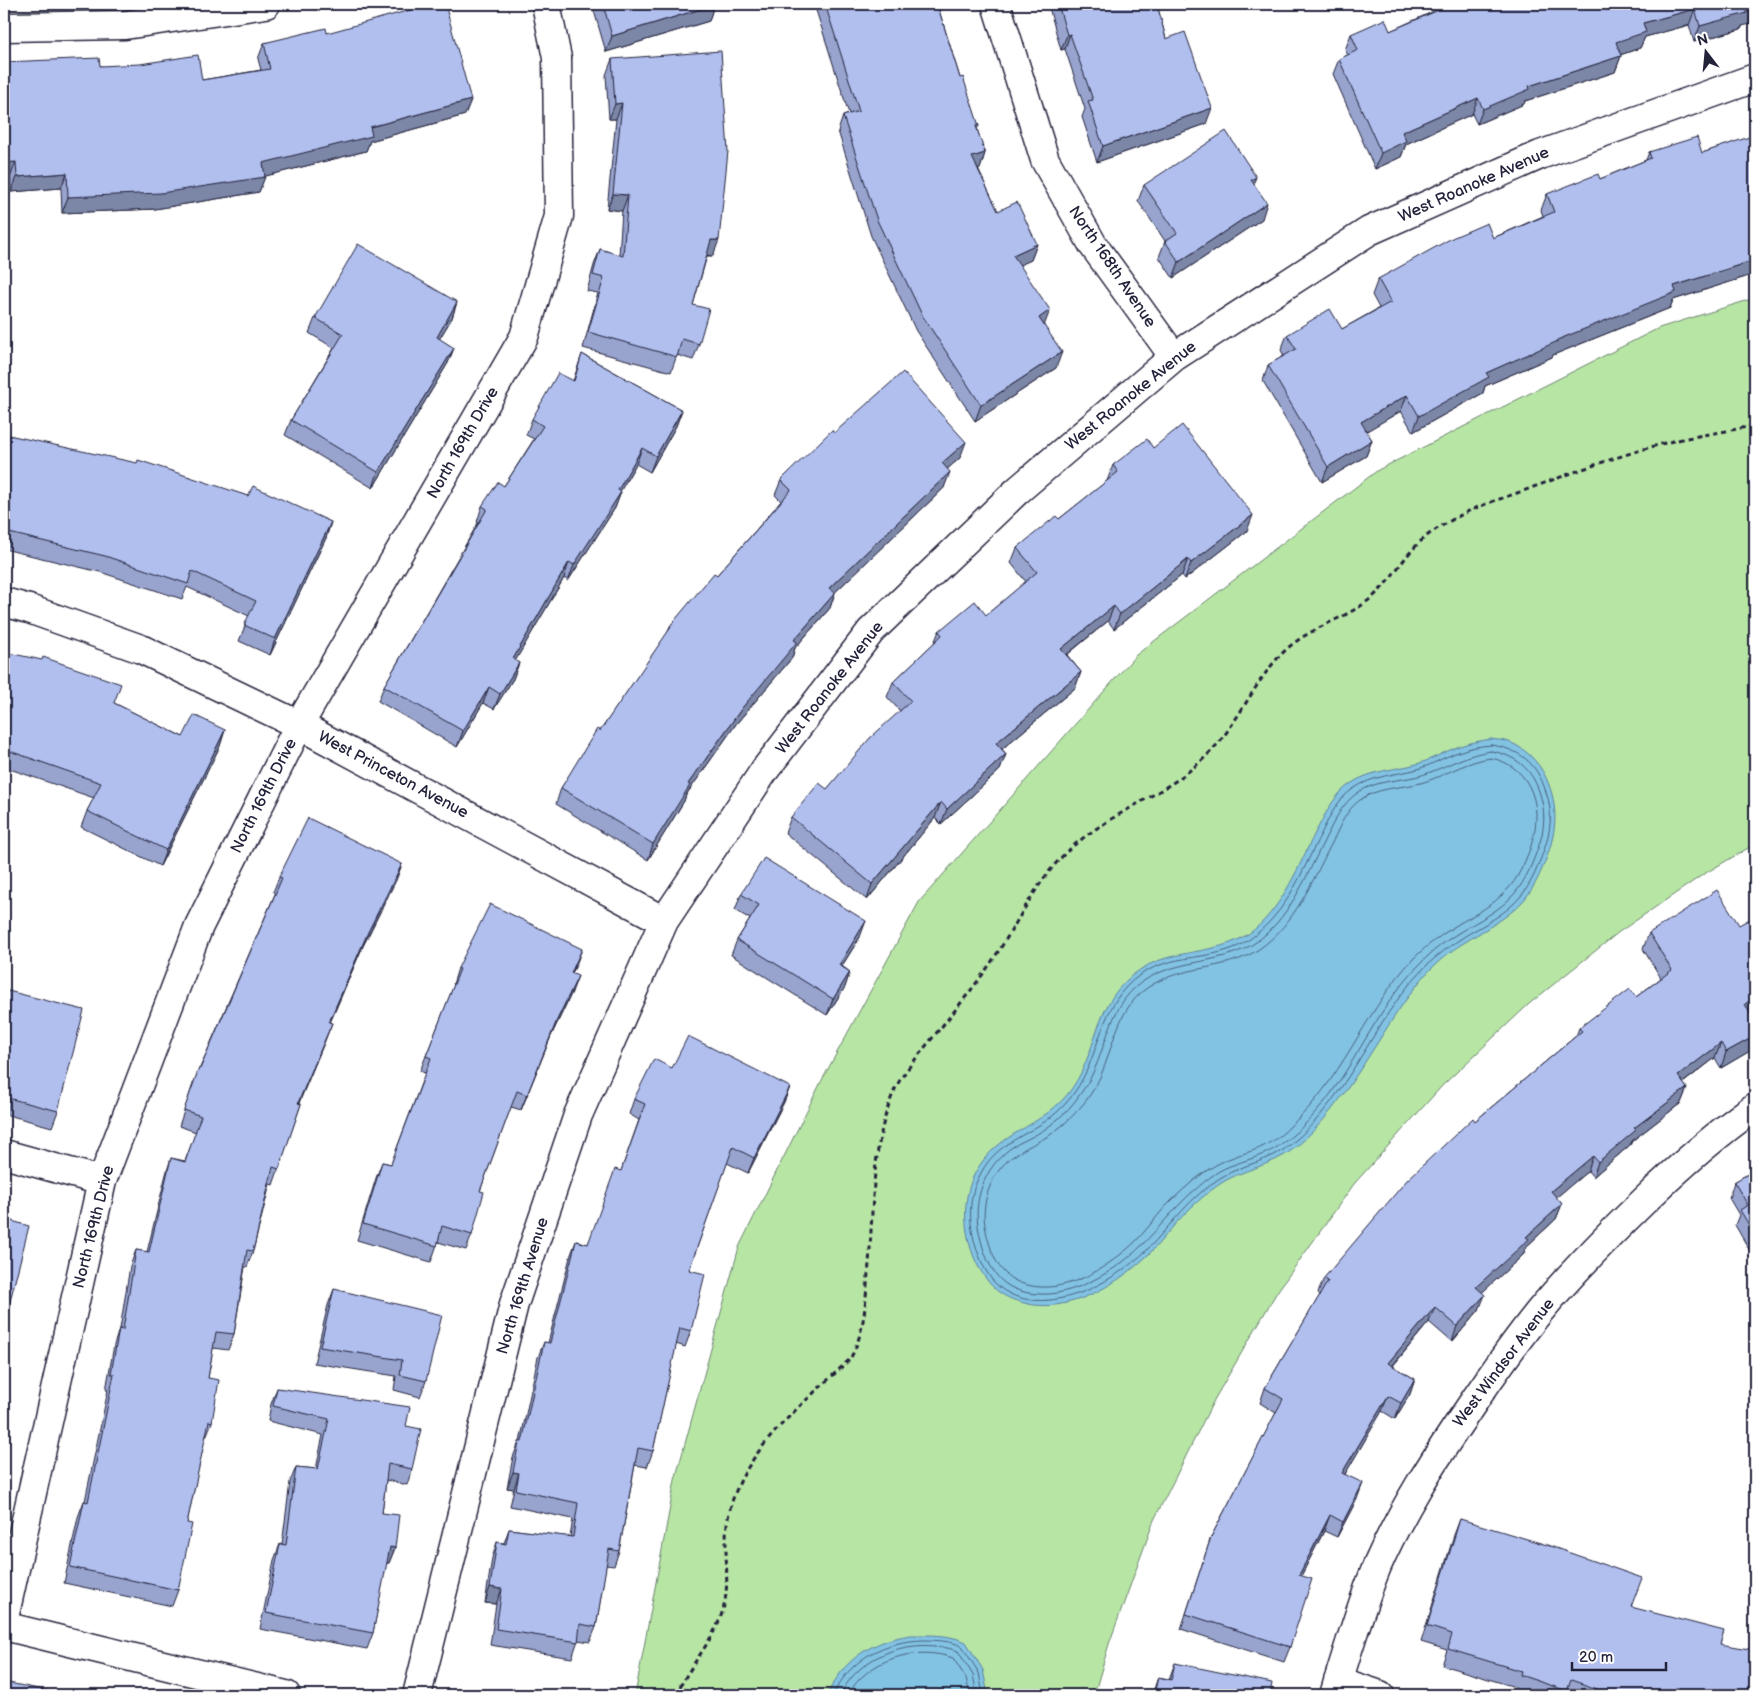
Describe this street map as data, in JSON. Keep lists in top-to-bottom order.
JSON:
{
  "streets": {
    "street": [
      "West Roanoke Avenue",
      "North 168th Avenue",
      "North 169th Drive",
      "West Princeton Avenue",
      "North 169th Avenue",
      "West Windsor Avenue"
    ]
  },
  "crossings": [
    ["West Roanoke Avenue", "North 168th Avenue"],
    ["West Roanoke Avenue", "West Princeton Avenue"],
    ["West Roanoke Avenue", "North 169th Avenue"],
    ["North 169th Drive", "West Princeton Avenue"],
    ["West Princeton Avenue", "North 169th Avenue"]
  ],
  "scale_bar": "20 m",
  "north": "top"
}
